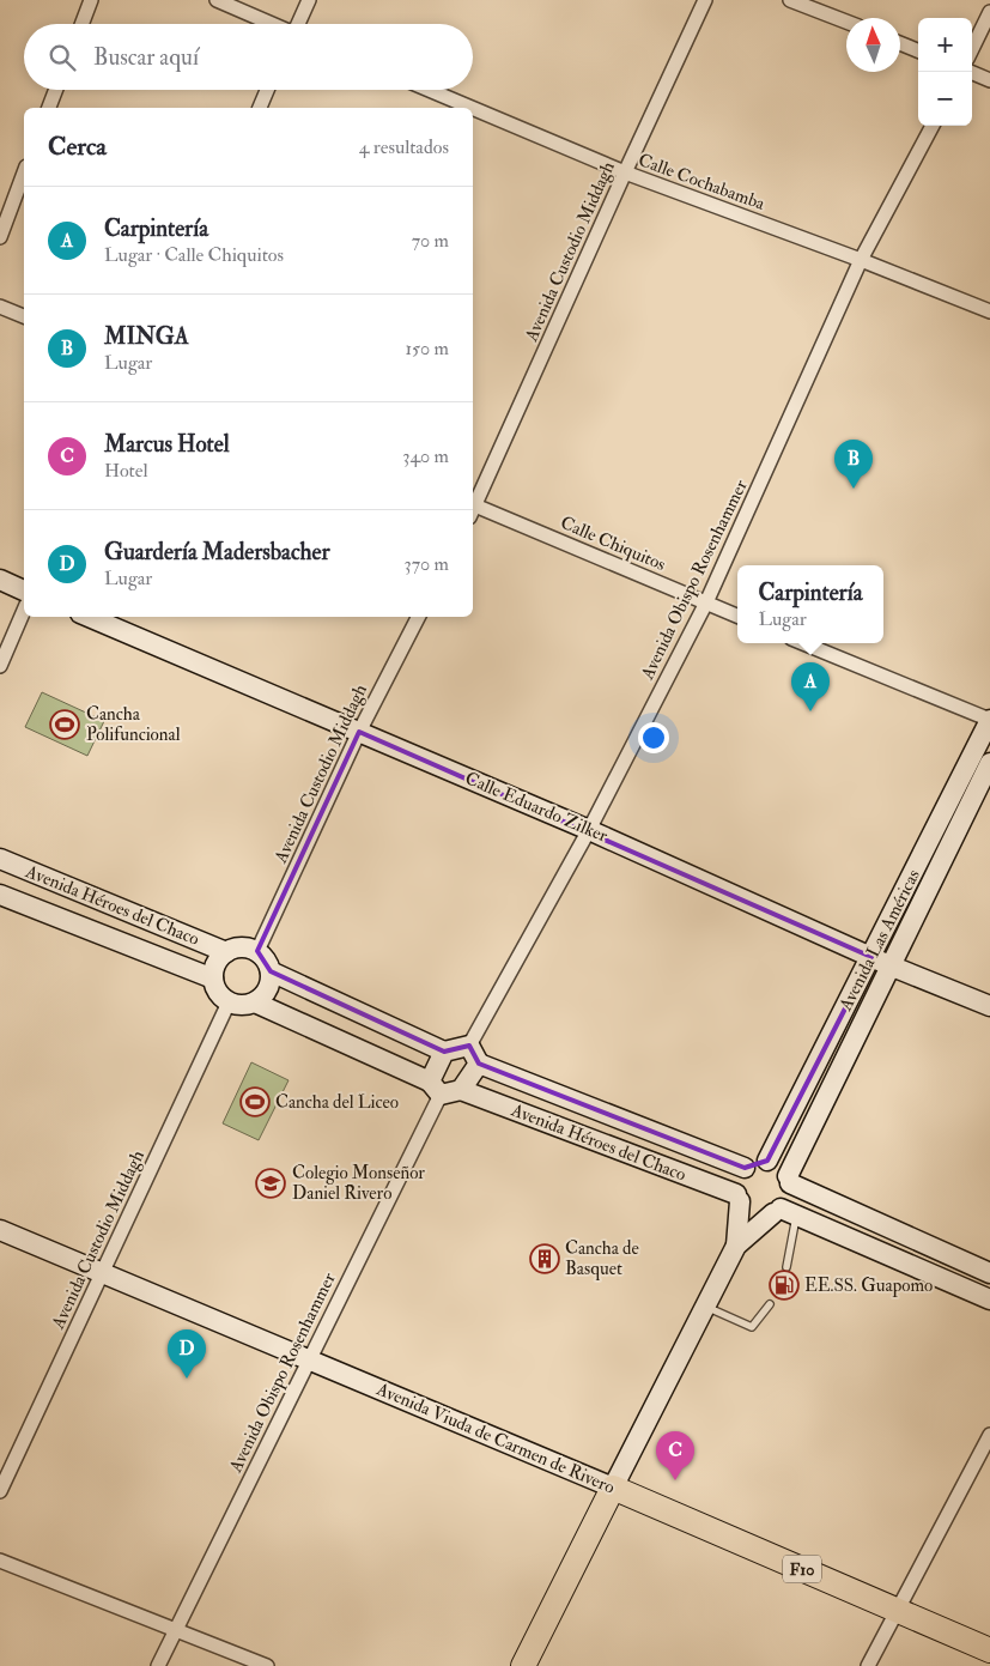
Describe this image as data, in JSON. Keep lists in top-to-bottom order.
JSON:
{
  "streets": {
    "highway": ["Avenida Viuda de Carmen de Rivero", "F10"],
    "street": [
      "Calle Cochabamba",
      "Avenida Custodio Middagh",
      "Calle Chiquitos",
      "Avenida Obispo Rosenhammer",
      "Calle Eduardo Zilker",
      "Avenida Héroes del Chaco",
      "Avenida Las Américas"
    ]
  },
  "crossings": [
    ["Calle Cochabamba", "Avenida Custodio Middagh"],
    ["Calle Cochabamba", "Avenida Obispo Rosenhammer"],
    ["Avenida Custodio Middagh", "Calle Eduardo Zilker"],
    ["Avenida Custodio Middagh", "Avenida Héroes del Chaco"],
    ["Avenida Custodio Middagh", "Avenida Viuda de Carmen de Rivero"],
    ["Calle Chiquitos", "Avenida Obispo Rosenhammer"],
    ["Avenida Obispo Rosenhammer", "Calle Eduardo Zilker"],
    ["Avenida Obispo Rosenhammer", "Avenida Viuda de Carmen de Rivero"],
    ["Calle Eduardo Zilker", "Avenida Las Américas"],
    ["Avenida Héroes del Chaco", "Avenida Las Américas"]
  ],
  "places": {
    "sports": ["Cancha Polifuncional", "Cancha del Liceo"],
    "school or university": ["Colegio Monseñor Daniel Rivero"],
    "building": ["Cancha de Basquet"],
    "fuel station": ["EE.SS. Guapomo"]
  },
  "north": "top",
  "page": {
    "map_buttons": ["+", "−"],
    "search": "Buscar aquí",
    "heading": ["Cerca", "4 resultados"],
    "list": [
      {
        "mark": "A",
        "name": "Carpintería",
        "note": "Lugar · Calle Chiquitos",
        "value": "70 m"
      },
      {
        "mark": "B",
        "name": "MINGA",
        "note": "Lugar",
        "value": "150 m"
      },
      {
        "mark": "C",
        "name": "Marcus Hotel",
        "note": "Hotel",
        "value": "340 m"
      },
      {
        "mark": "D",
        "name": "Guardería Madersbacher",
        "note": "Lugar",
        "value": "370 m"
      }
    ],
    "pins": [
      "B",
      "A",
      "D",
      "C"
    ],
    "popup": ["Carpintería", "Lugar"]
  }
}
